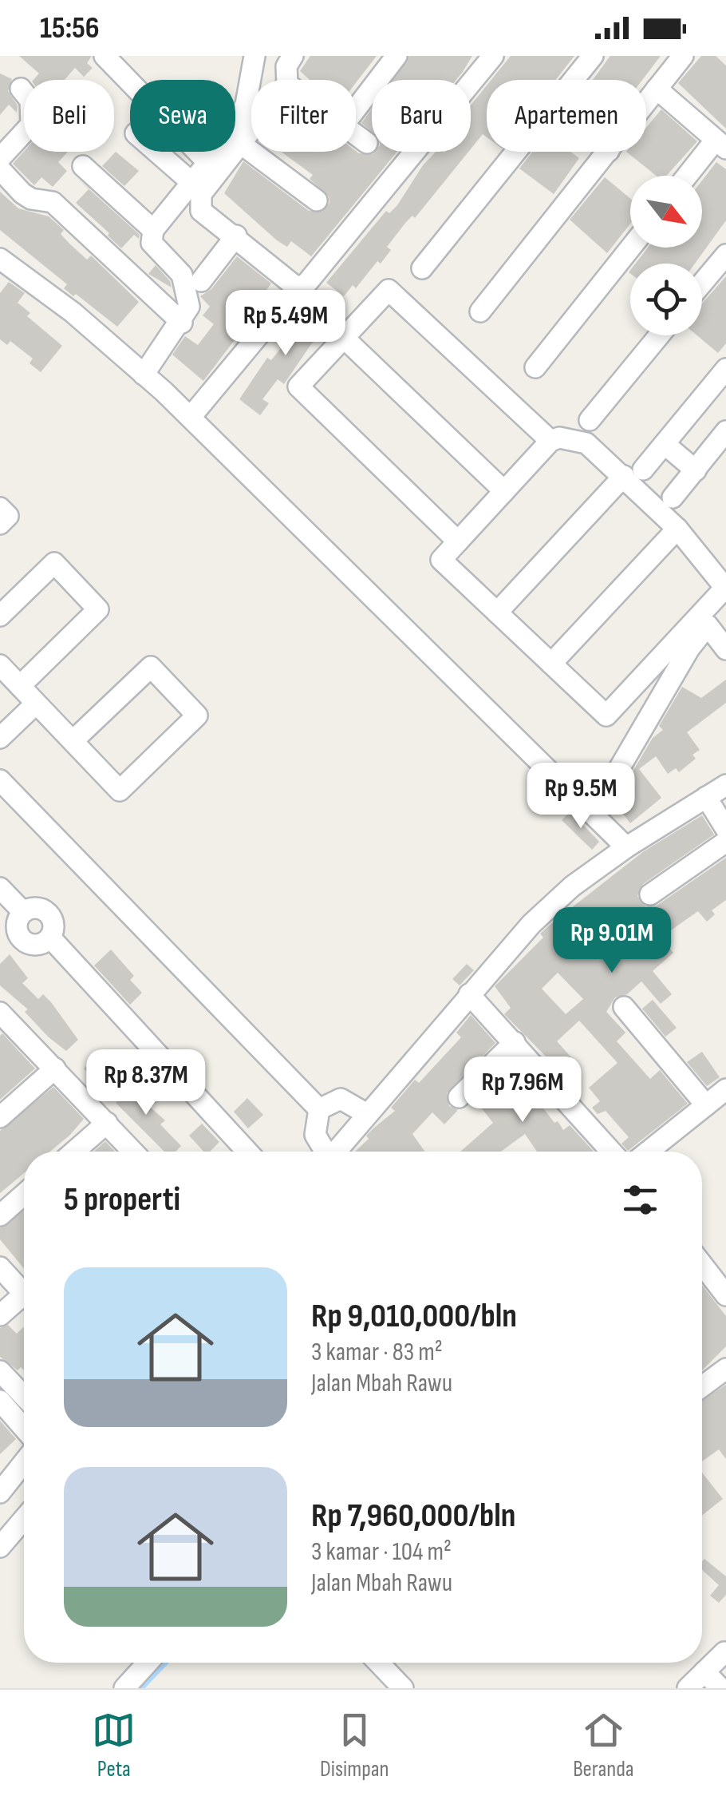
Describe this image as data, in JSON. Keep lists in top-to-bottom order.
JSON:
{
  "north": "bottom right",
  "page": {
    "status": "15:56",
    "chip": [
      "Beli",
      "Sewa",
      "Filter",
      "Baru",
      "Apartemen"
    ],
    "price": [
      "Rp 5.49M",
      "Rp 9.5M",
      "Rp 9.01M",
      "Rp 8.37M",
      "Rp 7.96M"
    ],
    "heading": "5 properti",
    "list": [
      {
        "name": "Rp 9,010,000/bln",
        "note": "3 kamar · 83 m² · Jalan Mbah Rawu"
      },
      {
        "name": "Rp 7,960,000/bln",
        "note": "3 kamar · 104 m² · Jalan Mbah Rawu"
      }
    ],
    "tabs": ["Peta", "Disimpan", "Beranda"]
  }
}
